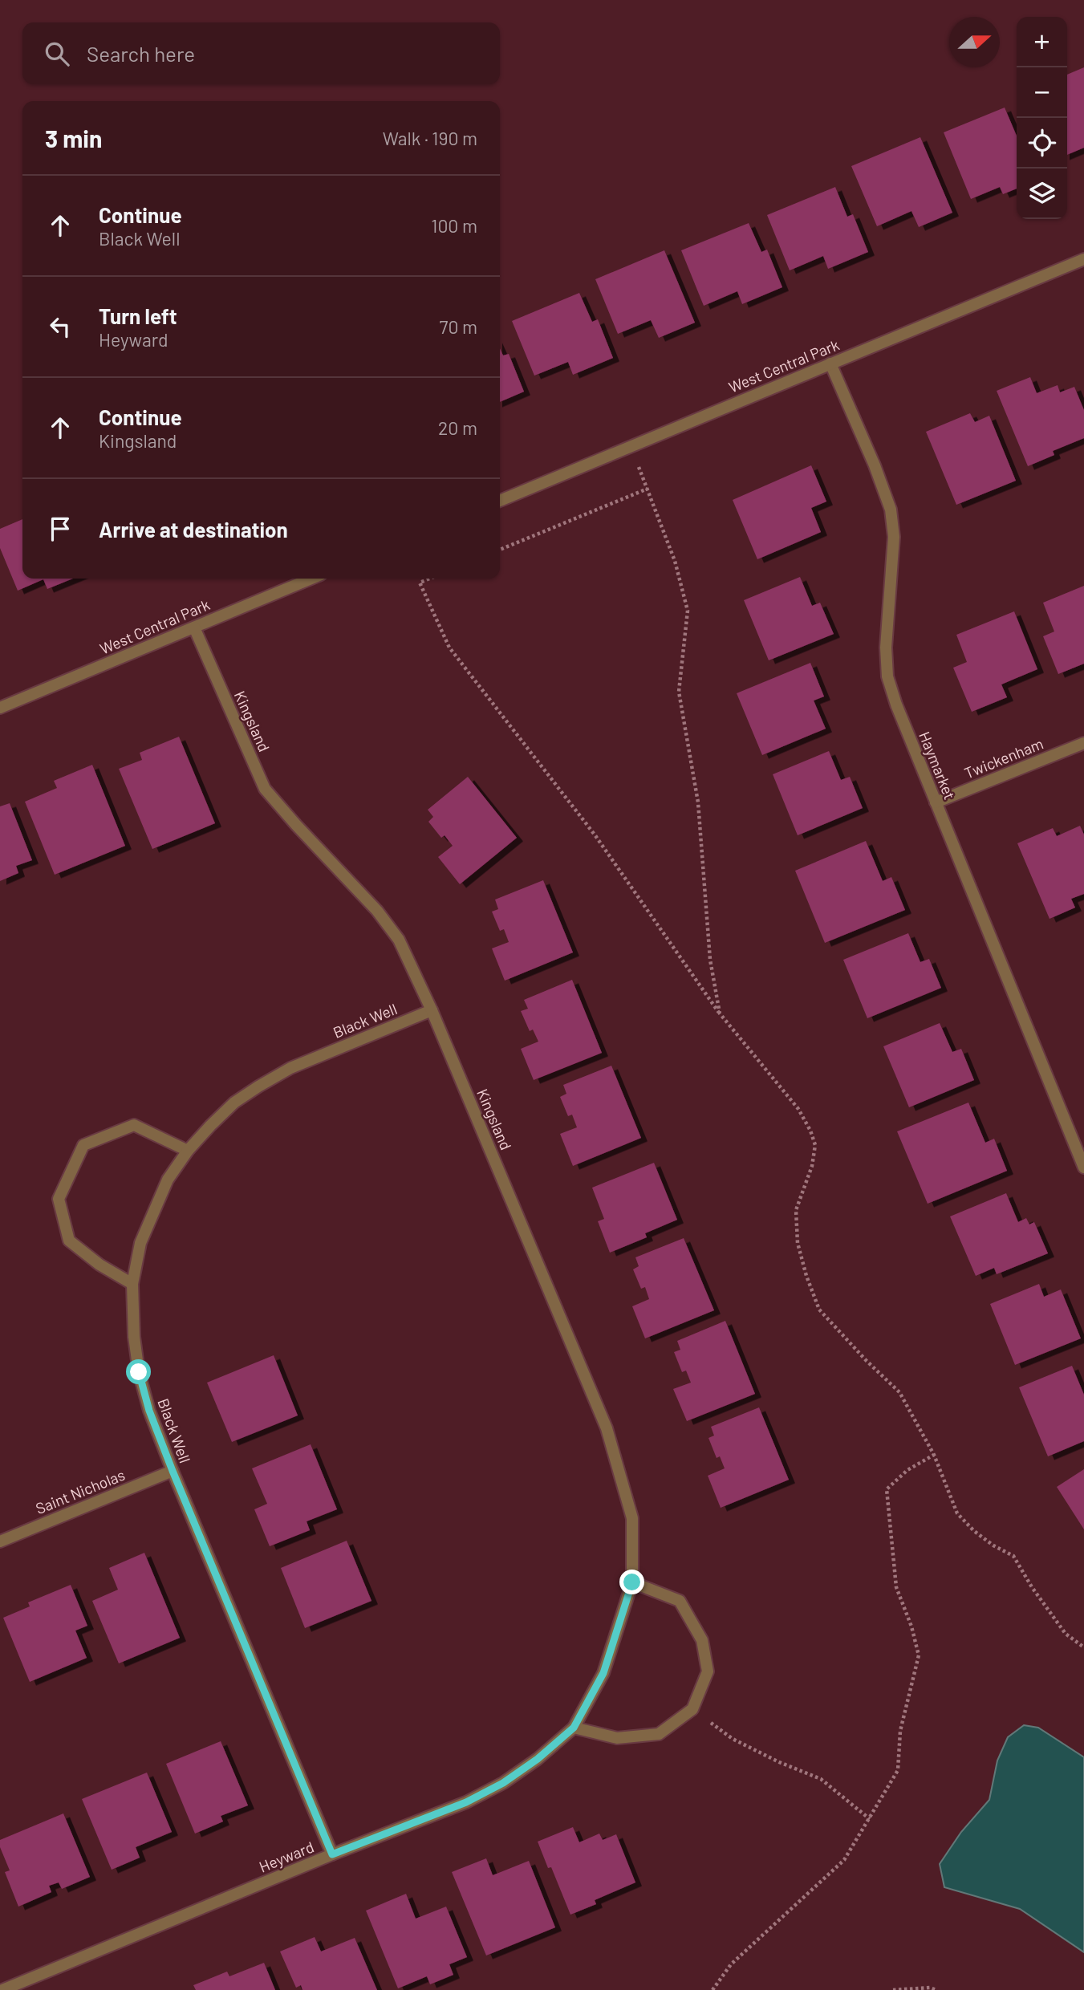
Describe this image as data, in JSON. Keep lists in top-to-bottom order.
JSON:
{
  "streets": {
    "street": [
      "West Central Park",
      "Kingsland",
      "Twickenham",
      "Haymarket",
      "Black Well",
      "Saint Nicholas",
      "Heyward"
    ]
  },
  "crossings": [
    ["West Central Park", "Kingsland"],
    ["West Central Park", "Haymarket"],
    ["Kingsland", "Black Well"],
    ["Kingsland", "Heyward"],
    ["Twickenham", "Haymarket"],
    ["Black Well", "Saint Nicholas"],
    ["Black Well", "Heyward"]
  ],
  "north": "right",
  "page": {
    "map_buttons": ["+", "−"],
    "search": "Search here",
    "heading": ["3 min", "Walk · 190 m"],
    "list": [
      ["Continue", "Black Well", "100 m"],
      ["Turn left", "Heyward", "70 m"],
      ["Continue", "Kingsland", "20 m"],
      "Arrive at destination"
    ]
  }
}
